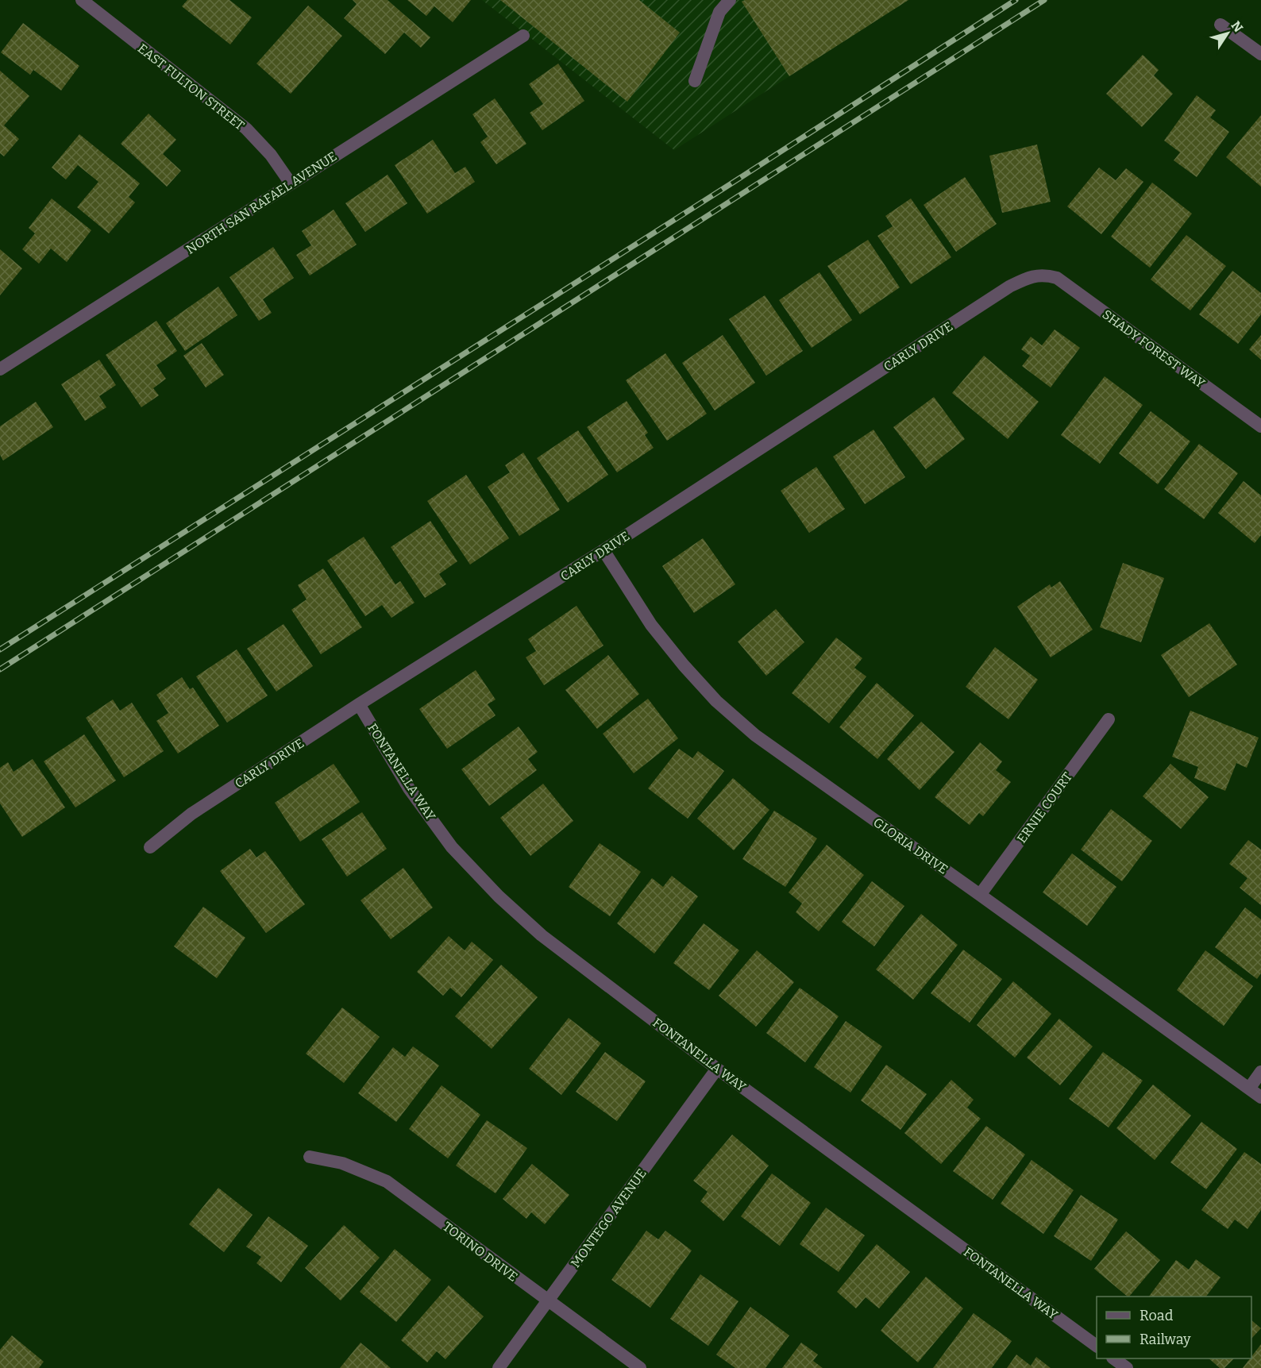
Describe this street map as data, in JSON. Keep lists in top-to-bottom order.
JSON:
{
  "streets": {
    "street": [
      "EAST FULTON STREET",
      "NORTH SAN RAFAEL AVENUE",
      "CARLY DRIVE",
      "SHADY FOREST WAY",
      "FONTANELLA WAY",
      "ERNIE COURT",
      "GLORIA DRIVE",
      "MONTEGO AVENUE",
      "TORINO DRIVE"
    ]
  },
  "crossings": [
    ["EAST FULTON STREET", "NORTH SAN RAFAEL AVENUE"],
    ["CARLY DRIVE", "SHADY FOREST WAY"],
    ["CARLY DRIVE", "FONTANELLA WAY"],
    ["CARLY DRIVE", "GLORIA DRIVE"],
    ["FONTANELLA WAY", "MONTEGO AVENUE"],
    ["ERNIE COURT", "GLORIA DRIVE"],
    ["MONTEGO AVENUE", "TORINO DRIVE"]
  ],
  "legend": ["Road", "Railway"],
  "north": "top right"
}
